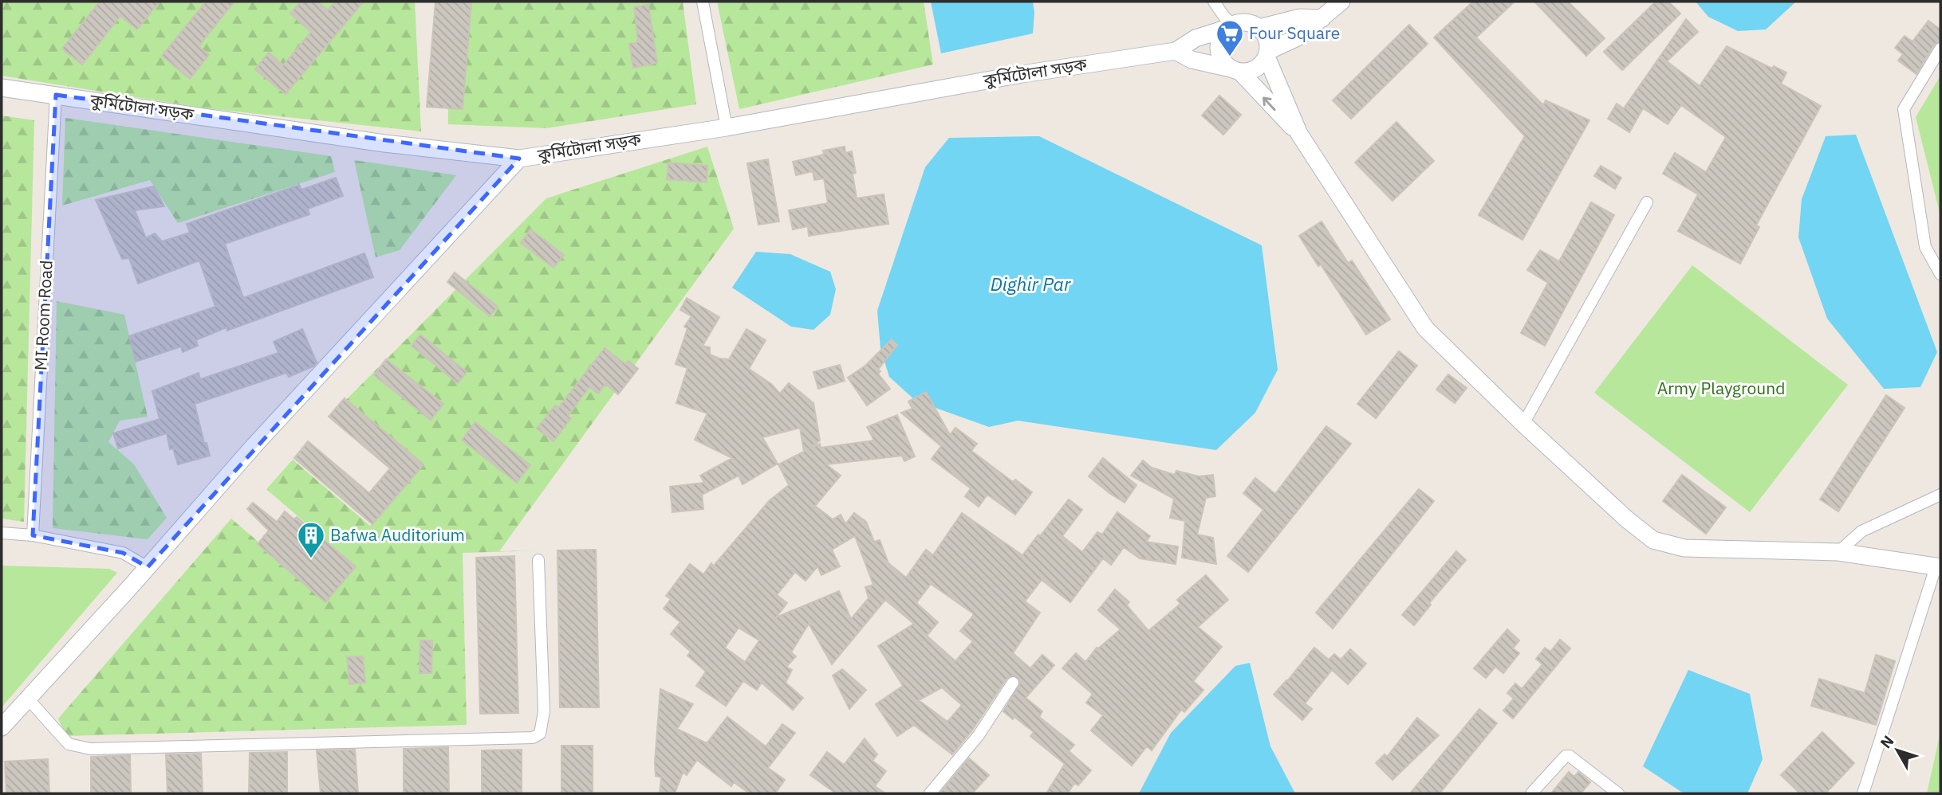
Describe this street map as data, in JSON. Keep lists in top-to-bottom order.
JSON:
{
  "streets": {
    "street": ["কুর্মিটোলা সড়ক", "MI Room Road"]
  },
  "crossings": [
    ["কুর্মিটোলা সড়ক", "MI Room Road"]
  ],
  "water": ["Dighir Par"],
  "parks": ["Army Playground"],
  "places": {
    "supermarket": ["Four Square"],
    "building": ["Bafwa Auditorium"]
  },
  "north": "top left"
}
